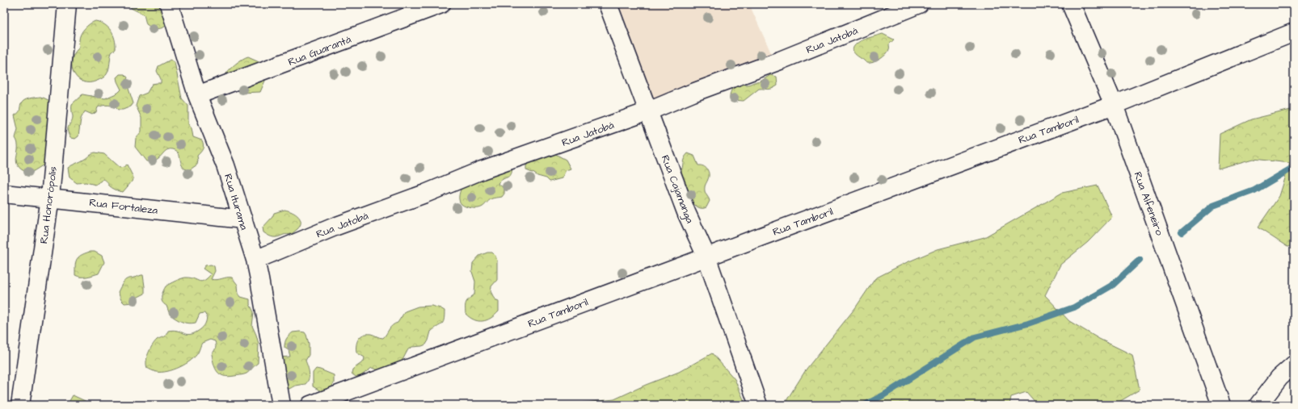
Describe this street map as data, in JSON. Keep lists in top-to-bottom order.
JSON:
{
  "streets": {
    "street": [
      "Rua Jatobá",
      "Rua Guarantá",
      "Rua Tamboril",
      "Rua Cajamanga",
      "Rua Iturama",
      "Rua Alfeneiro",
      "Rua Honorópolis",
      "Rua Fortaleza"
    ]
  },
  "crossings": [
    ["Rua Jatobá", "Rua Cajamanga"],
    ["Rua Jatobá", "Rua Iturama"],
    ["Rua Guarantá", "Rua Iturama"],
    ["Rua Tamboril", "Rua Cajamanga"],
    ["Rua Tamboril", "Rua Alfeneiro"],
    ["Rua Iturama", "Rua Fortaleza"],
    ["Rua Honorópolis", "Rua Fortaleza"]
  ]
}
